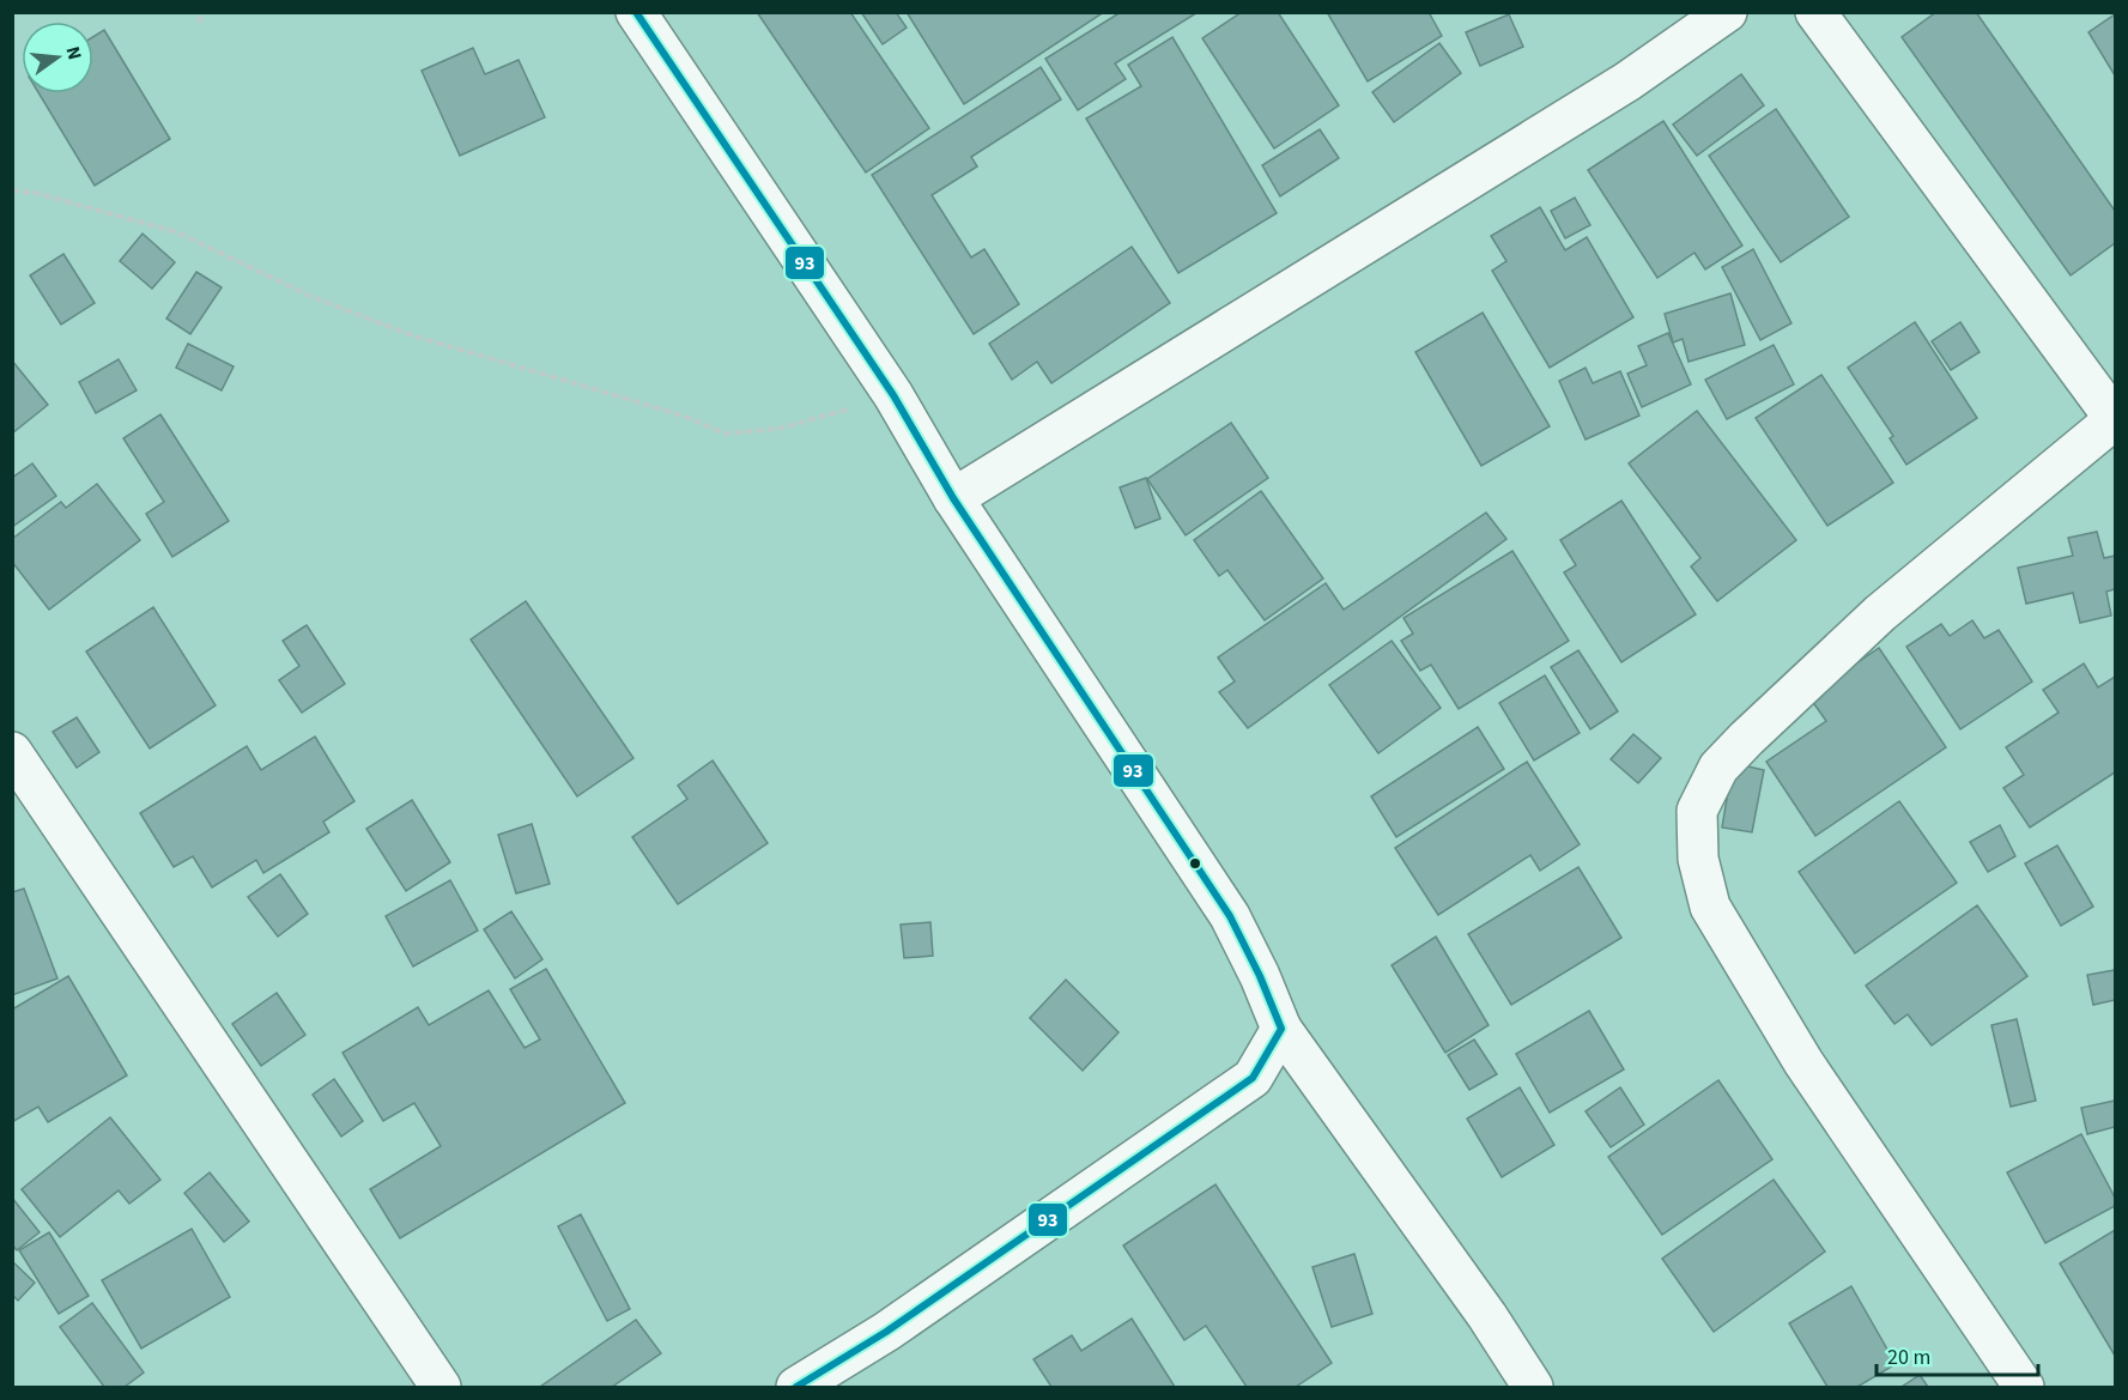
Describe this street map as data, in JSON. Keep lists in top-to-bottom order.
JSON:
{
  "lines": ["transit line 93"],
  "scale_bar": "20 m",
  "north": "right"
}
